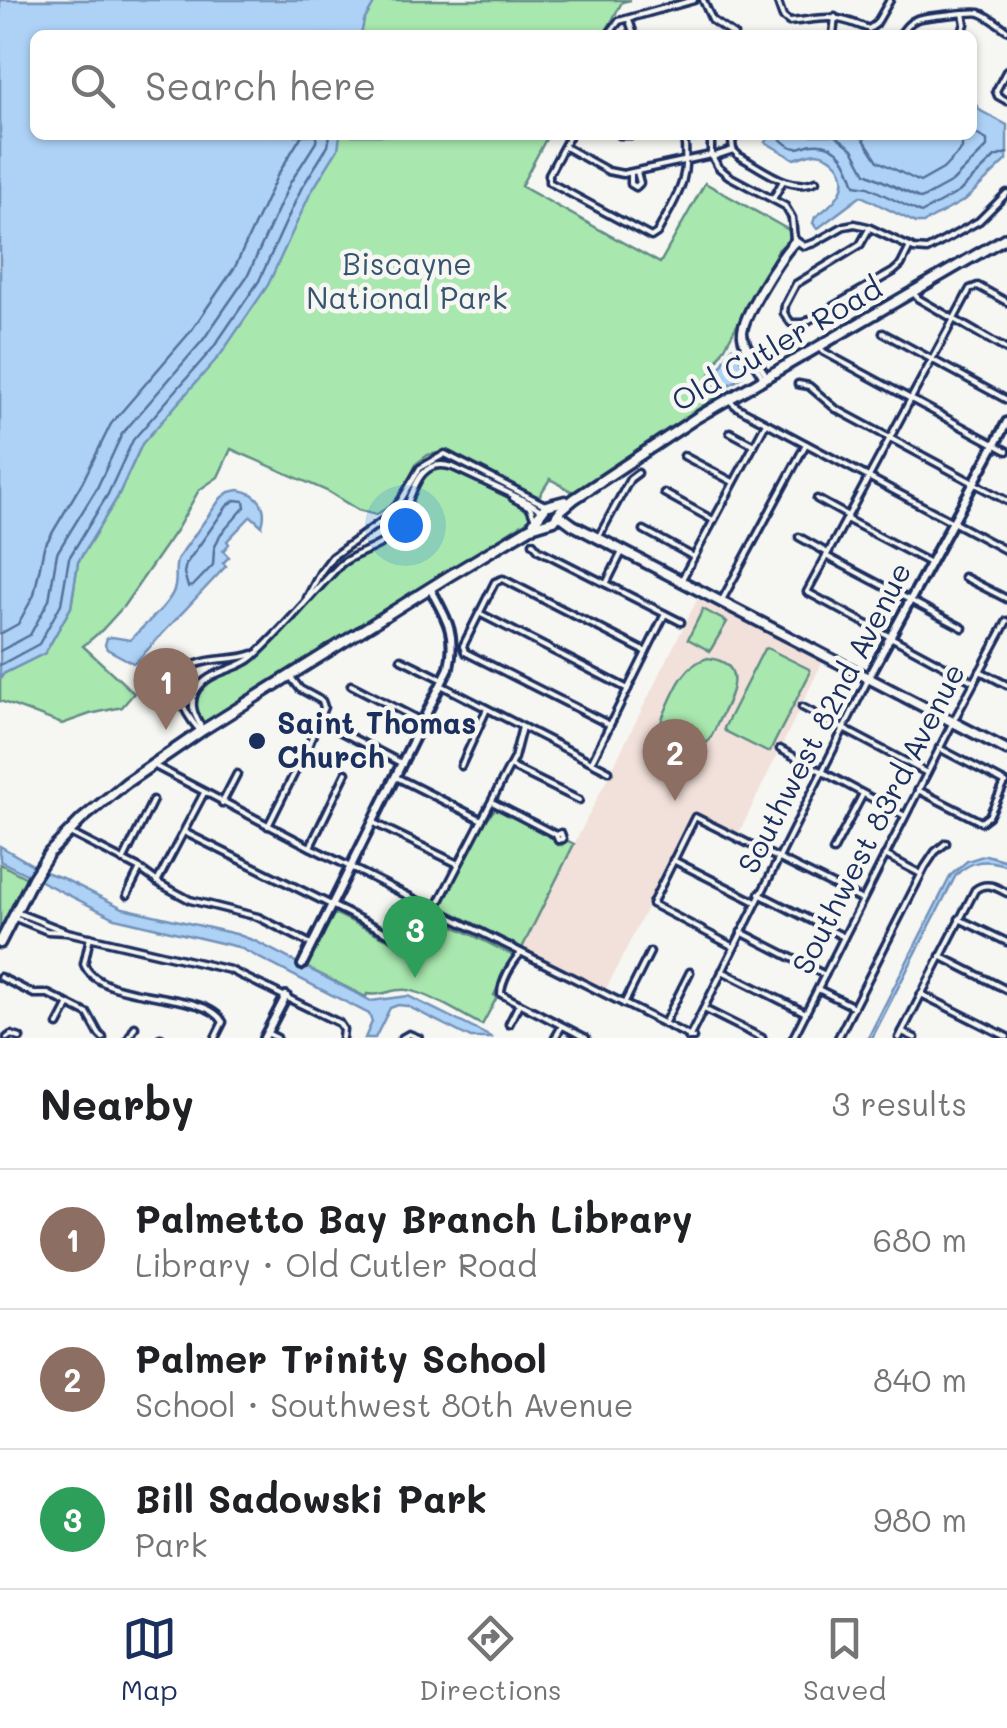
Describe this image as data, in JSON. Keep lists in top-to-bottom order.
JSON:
{
  "streets": {
    "main road": ["Old Cutler Road"],
    "street": ["Southwest 82nd Avenue", "Southwest 83rd Avenue"]
  },
  "parks": ["Biscayne National Park"],
  "places": ["Saint Thomas Church"],
  "page": {
    "search": "Search here",
    "pins": ["1", "2", "3"],
    "heading": ["Nearby", "3 results"],
    "list": [
      {
        "mark": "1",
        "name": "Palmetto Bay Branch Library",
        "note": "Library · Old Cutler Road",
        "value": "680 m"
      },
      {
        "mark": "2",
        "name": "Palmer Trinity School",
        "note": "School · Southwest 80th Avenue",
        "value": "840 m"
      },
      {
        "mark": "3",
        "name": "Bill Sadowski Park",
        "note": "Park",
        "value": "980 m"
      }
    ],
    "nav": ["Map", "Directions", "Saved"]
  }
}
